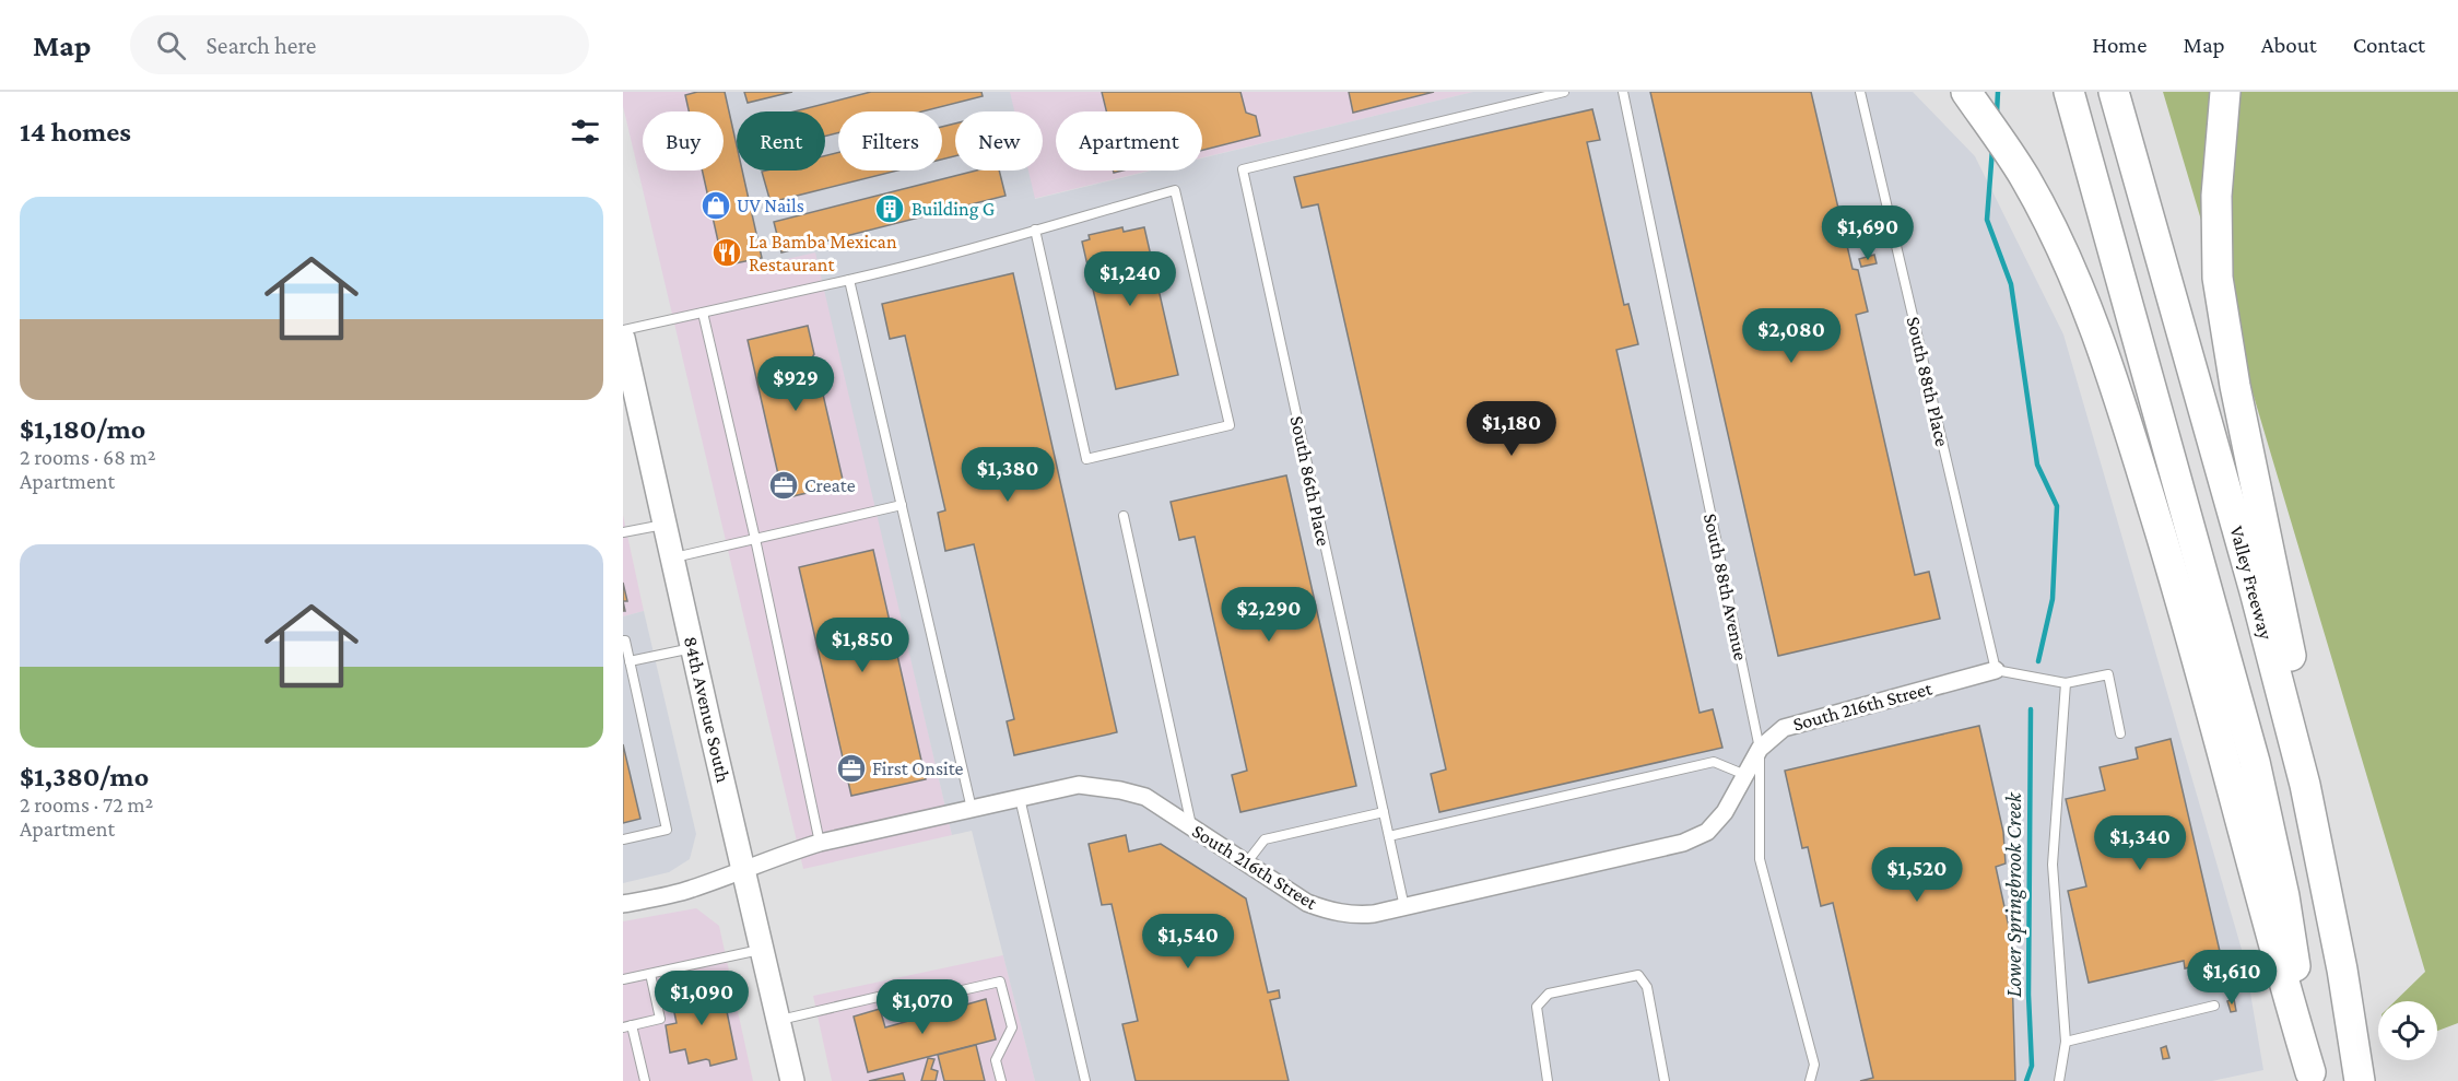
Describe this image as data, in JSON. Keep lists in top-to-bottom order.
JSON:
{
  "streets": {
    "highway": ["Valley Freeway"],
    "main road": ["84th Avenue South"],
    "street": ["South 216th Street"],
    "lane": ["South 88th Place", "South 86th Place", "South 88th Avenue"]
  },
  "crossings": [
    ["South 88th Place", "South 216th Street"],
    ["South 86th Place", "South 216th Street"],
    ["South 88th Avenue", "South 216th Street"],
    ["South 216th Street", "84th Avenue South"]
  ],
  "water": ["Lower Springbrook Creek"],
  "places": {
    "shop": ["UV Nails"],
    "building": ["Building G"],
    "restaurant": ["La Bamba Mexican Restaurant"],
    "office": ["Create", "First Onsite"]
  },
  "page": {
    "header": "Map",
    "search": "Search here",
    "nav": [
      "Home",
      "Map",
      "About",
      "Contact"
    ],
    "heading": "14 homes",
    "chip": [
      "Buy",
      "Rent",
      "Filters",
      "New",
      "Apartment"
    ],
    "list": [
      {
        "name": "$1,180/mo",
        "note": "2 rooms · 68 m² · Apartment"
      },
      {
        "name": "$1,380/mo",
        "note": "2 rooms · 72 m² · Apartment"
      }
    ],
    "price": [
      "$1,690",
      "$1,240",
      "$2,080",
      "$929",
      "$1,180",
      "$1,380",
      "$2,290",
      "$1,850",
      "$1,340",
      "$1,520",
      "$1,540",
      "$1,610",
      "$1,090",
      "$1,070"
    ]
  }
}
